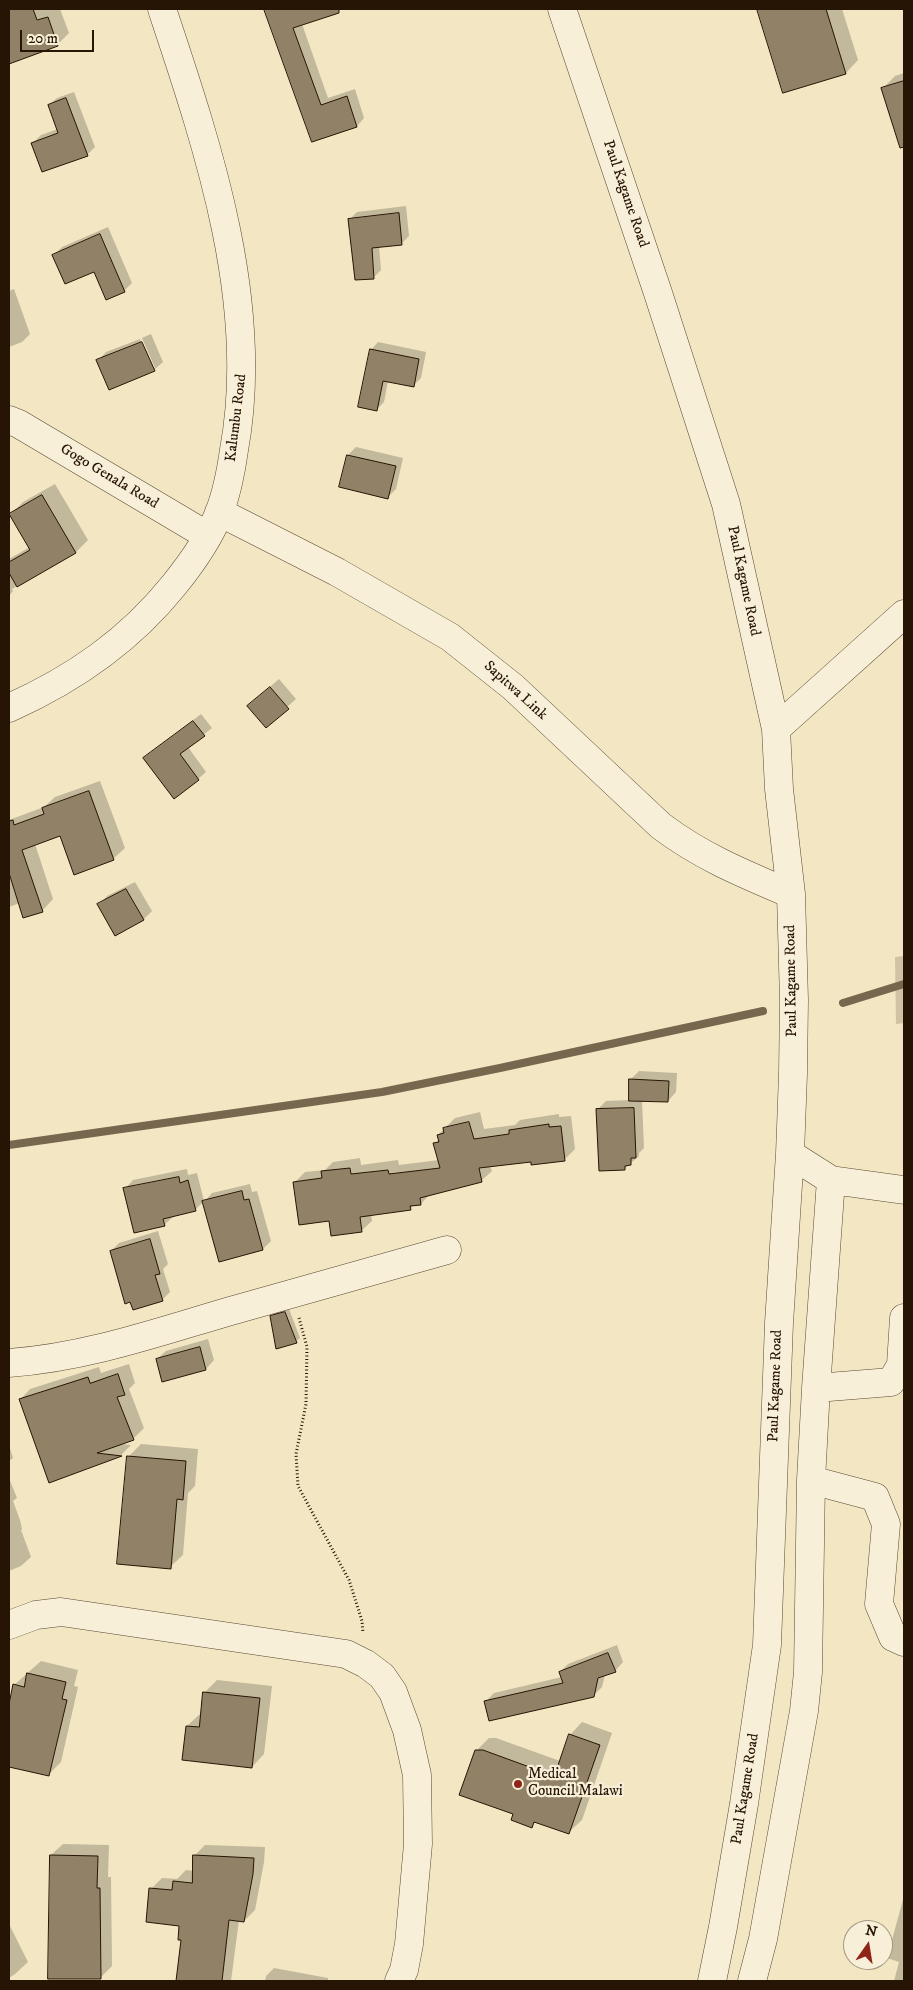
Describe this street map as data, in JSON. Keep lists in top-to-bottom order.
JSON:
{
  "streets": {
    "street": [
      "Paul Kagame Road",
      "Kalumbu Road",
      "Gogo Genala Road",
      "Sapitwa Link"
    ]
  },
  "crossings": [
    ["Paul Kagame Road", "Sapitwa Link"],
    ["Kalumbu Road", "Gogo Genala Road"],
    ["Kalumbu Road", "Sapitwa Link"],
    ["Gogo Genala Road", "Sapitwa Link"]
  ],
  "places": ["Medical Council Malawi"],
  "scale_bar": "20 m",
  "north": "top"
}
